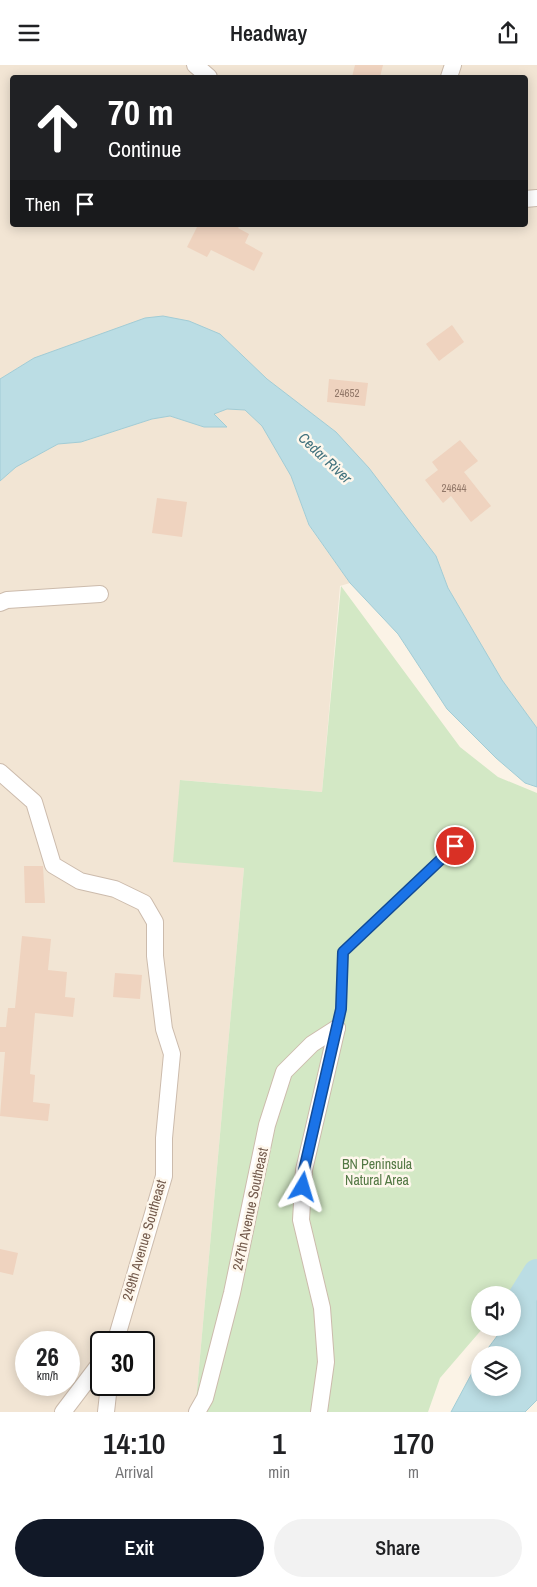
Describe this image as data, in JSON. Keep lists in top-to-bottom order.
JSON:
{
  "streets": {
    "street": ["247th Avenue Southeast", "249th Avenue Southeast"]
  },
  "water": ["Cedar River"],
  "parks": ["BN Peninsula Natural Area"],
  "house_numbers": ["24652", "24644"],
  "page": {
    "header": "Headway",
    "turn": ["70 m", "Continue"],
    "then": "Then",
    "speed": "26 km/h",
    "limit": "30",
    "eta": [
      "14:10",
      "Arrival",
      "1",
      "min",
      "170",
      "m"
    ],
    "buttons": ["Exit", "Share"]
  }
}
